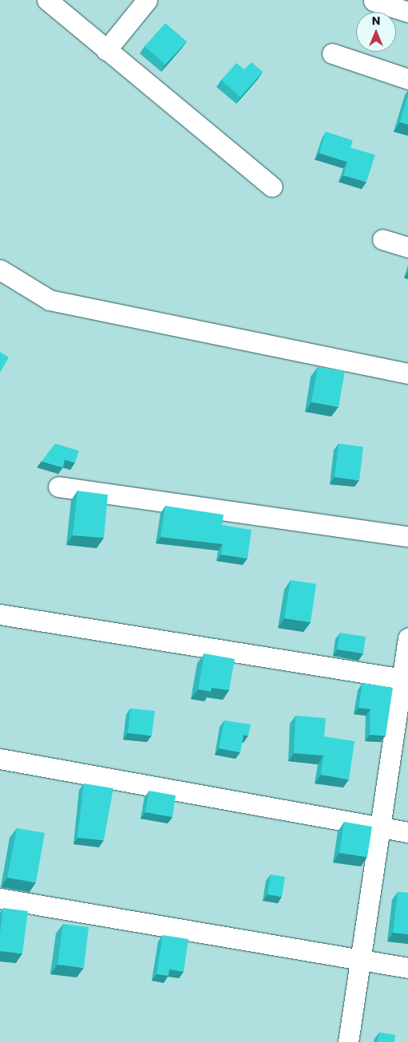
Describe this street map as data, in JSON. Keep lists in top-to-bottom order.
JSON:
{
  "north": "top"
}
